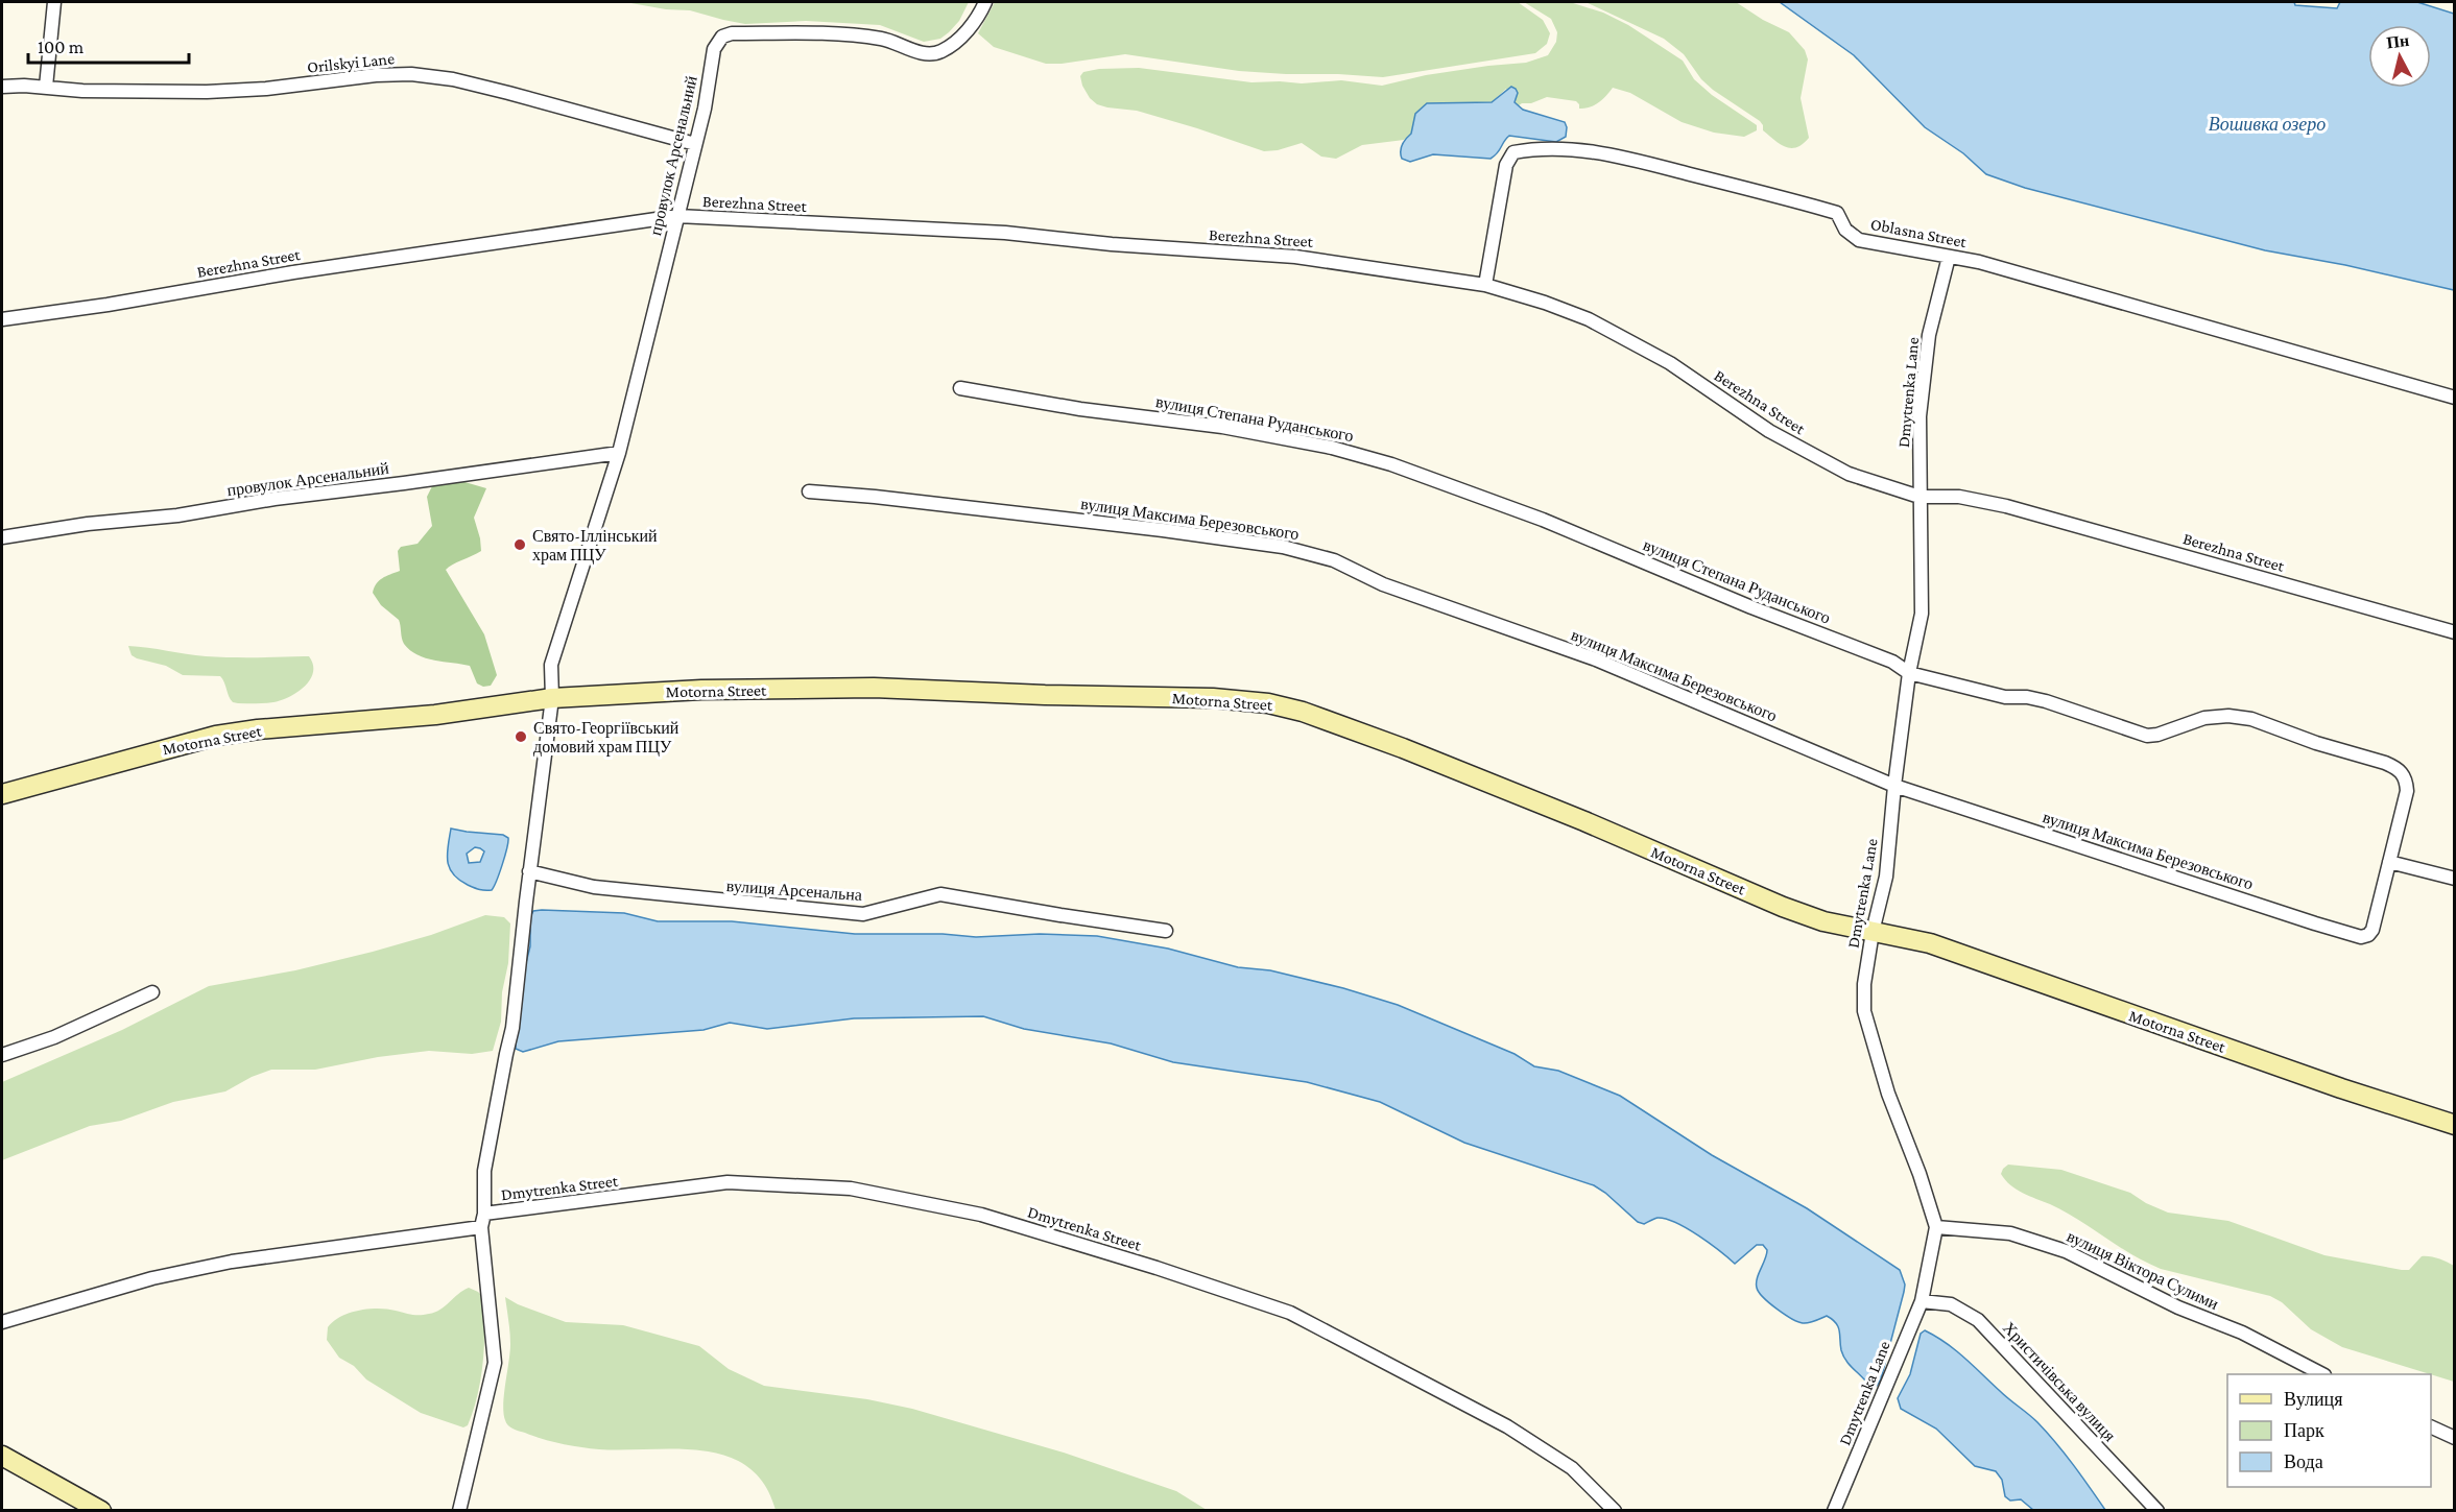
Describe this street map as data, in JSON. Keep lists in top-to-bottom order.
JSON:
{
  "streets": {
    "street": [
      "Orilskyi Lane",
      "провулок Арсенальний",
      "Berezhna Street",
      "Oblasna Street",
      "Dmytrenka Lane",
      "вулиця Степана Руданського",
      "вулиця Максима Березовського",
      "Motorna Street",
      "вулиця Арсенальна",
      "Dmytrenka Street",
      "вулиця Віктора Сулими",
      "Христичівська вулиця"
    ]
  },
  "crossings": [
    ["Orilskyi Lane", "провулок Арсенальний"],
    ["провулок Арсенальний", "Berezhna Street"],
    ["провулок Арсенальний", "Motorna Street"],
    ["провулок Арсенальний", "вулиця Арсенальна"],
    ["провулок Арсенальний", "Dmytrenka Street"],
    ["Berezhna Street", "Oblasna Street"],
    ["Berezhna Street", "Dmytrenka Lane"],
    ["Oblasna Street", "Dmytrenka Lane"],
    ["Dmytrenka Lane", "вулиця Степана Руданського"],
    ["Dmytrenka Lane", "вулиця Максима Березовського"],
    ["Dmytrenka Lane", "Motorna Street"],
    ["Dmytrenka Lane", "вулиця Віктора Сулими"],
    ["Dmytrenka Lane", "Христичівська вулиця"],
    ["вулиця Степана Руданського", "вулиця Максима Березовського"]
  ],
  "water": ["Вошивка озеро"],
  "places": ["Свято-Іллінський храм ПЦУ", "Свято-Георгіївський домовий храм ПЦУ"],
  "legend": ["Вулиця", "Парк", "Вода"],
  "scale_bar": "100 m",
  "north": "top"
}
